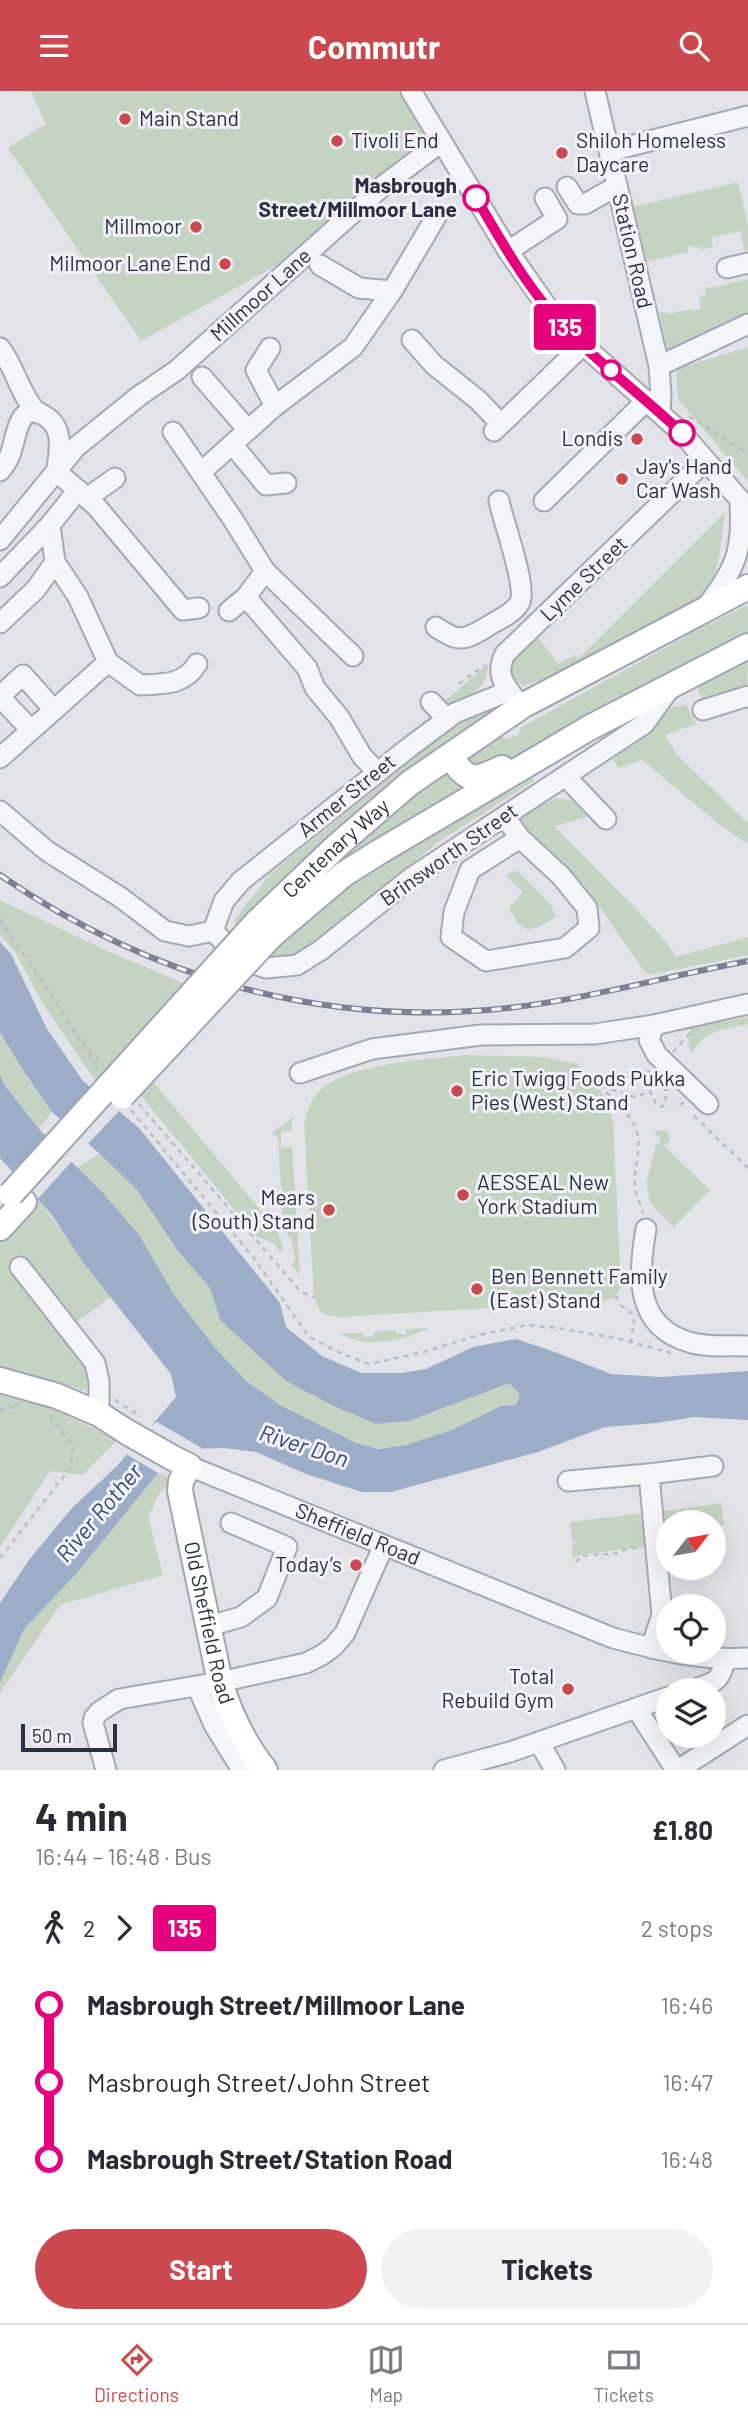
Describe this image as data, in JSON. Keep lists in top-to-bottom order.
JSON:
{
  "streets": {
    "main road": ["Centenary Way", "Sheffield Road", "Old Sheffield Road"],
    "street": [
      "Station Road",
      "Millmoor Lane",
      "Lyme Street",
      "Armer Street",
      "Brinsworth Street"
    ]
  },
  "crossings": [
    ["Armer Street", "Centenary Way"],
    ["Armer Street", "Brinsworth Street"],
    ["Centenary Way", "Brinsworth Street"],
    ["Sheffield Road", "Old Sheffield Road"]
  ],
  "water": ["River Don", "River Rother"],
  "places": [
    "Main Stand",
    "Tivoli End",
    "Shiloh Homeless Daycare",
    "Masbrough Street/Millmoor Lane",
    "Millmoor",
    "Milmoor Lane End",
    "Londis",
    "Jay's Hand Car Wash",
    "Eric Twigg Foods Pukka Pies (West) Stand",
    "AESSEAL New York Stadium",
    "Mears (South) Stand",
    "Ben Bennett Family (East) Stand",
    "Today’s",
    "Total Rebuild Gym"
  ],
  "lines": ["bus line 135"],
  "scale_bar": "50 m",
  "north": "top right",
  "page": {
    "header": "Commutr",
    "on_map": "135",
    "scale": "50 m",
    "heading": ["4 min", "16:44 – 16:48 · Bus", "£1.80"],
    "legs": ["2", "135", "2 stops"],
    "list": [
      {
        "name": "Masbrough Street/Millmoor Lane",
        "value": "16:46"
      },
      {
        "name": "Masbrough Street/John Street",
        "value": "16:47"
      },
      {
        "name": "Masbrough Street/Station Road",
        "value": "16:48"
      }
    ],
    "buttons": ["Start", "Tickets"],
    "tabs": ["Directions", "Map", "Tickets"]
  }
}
